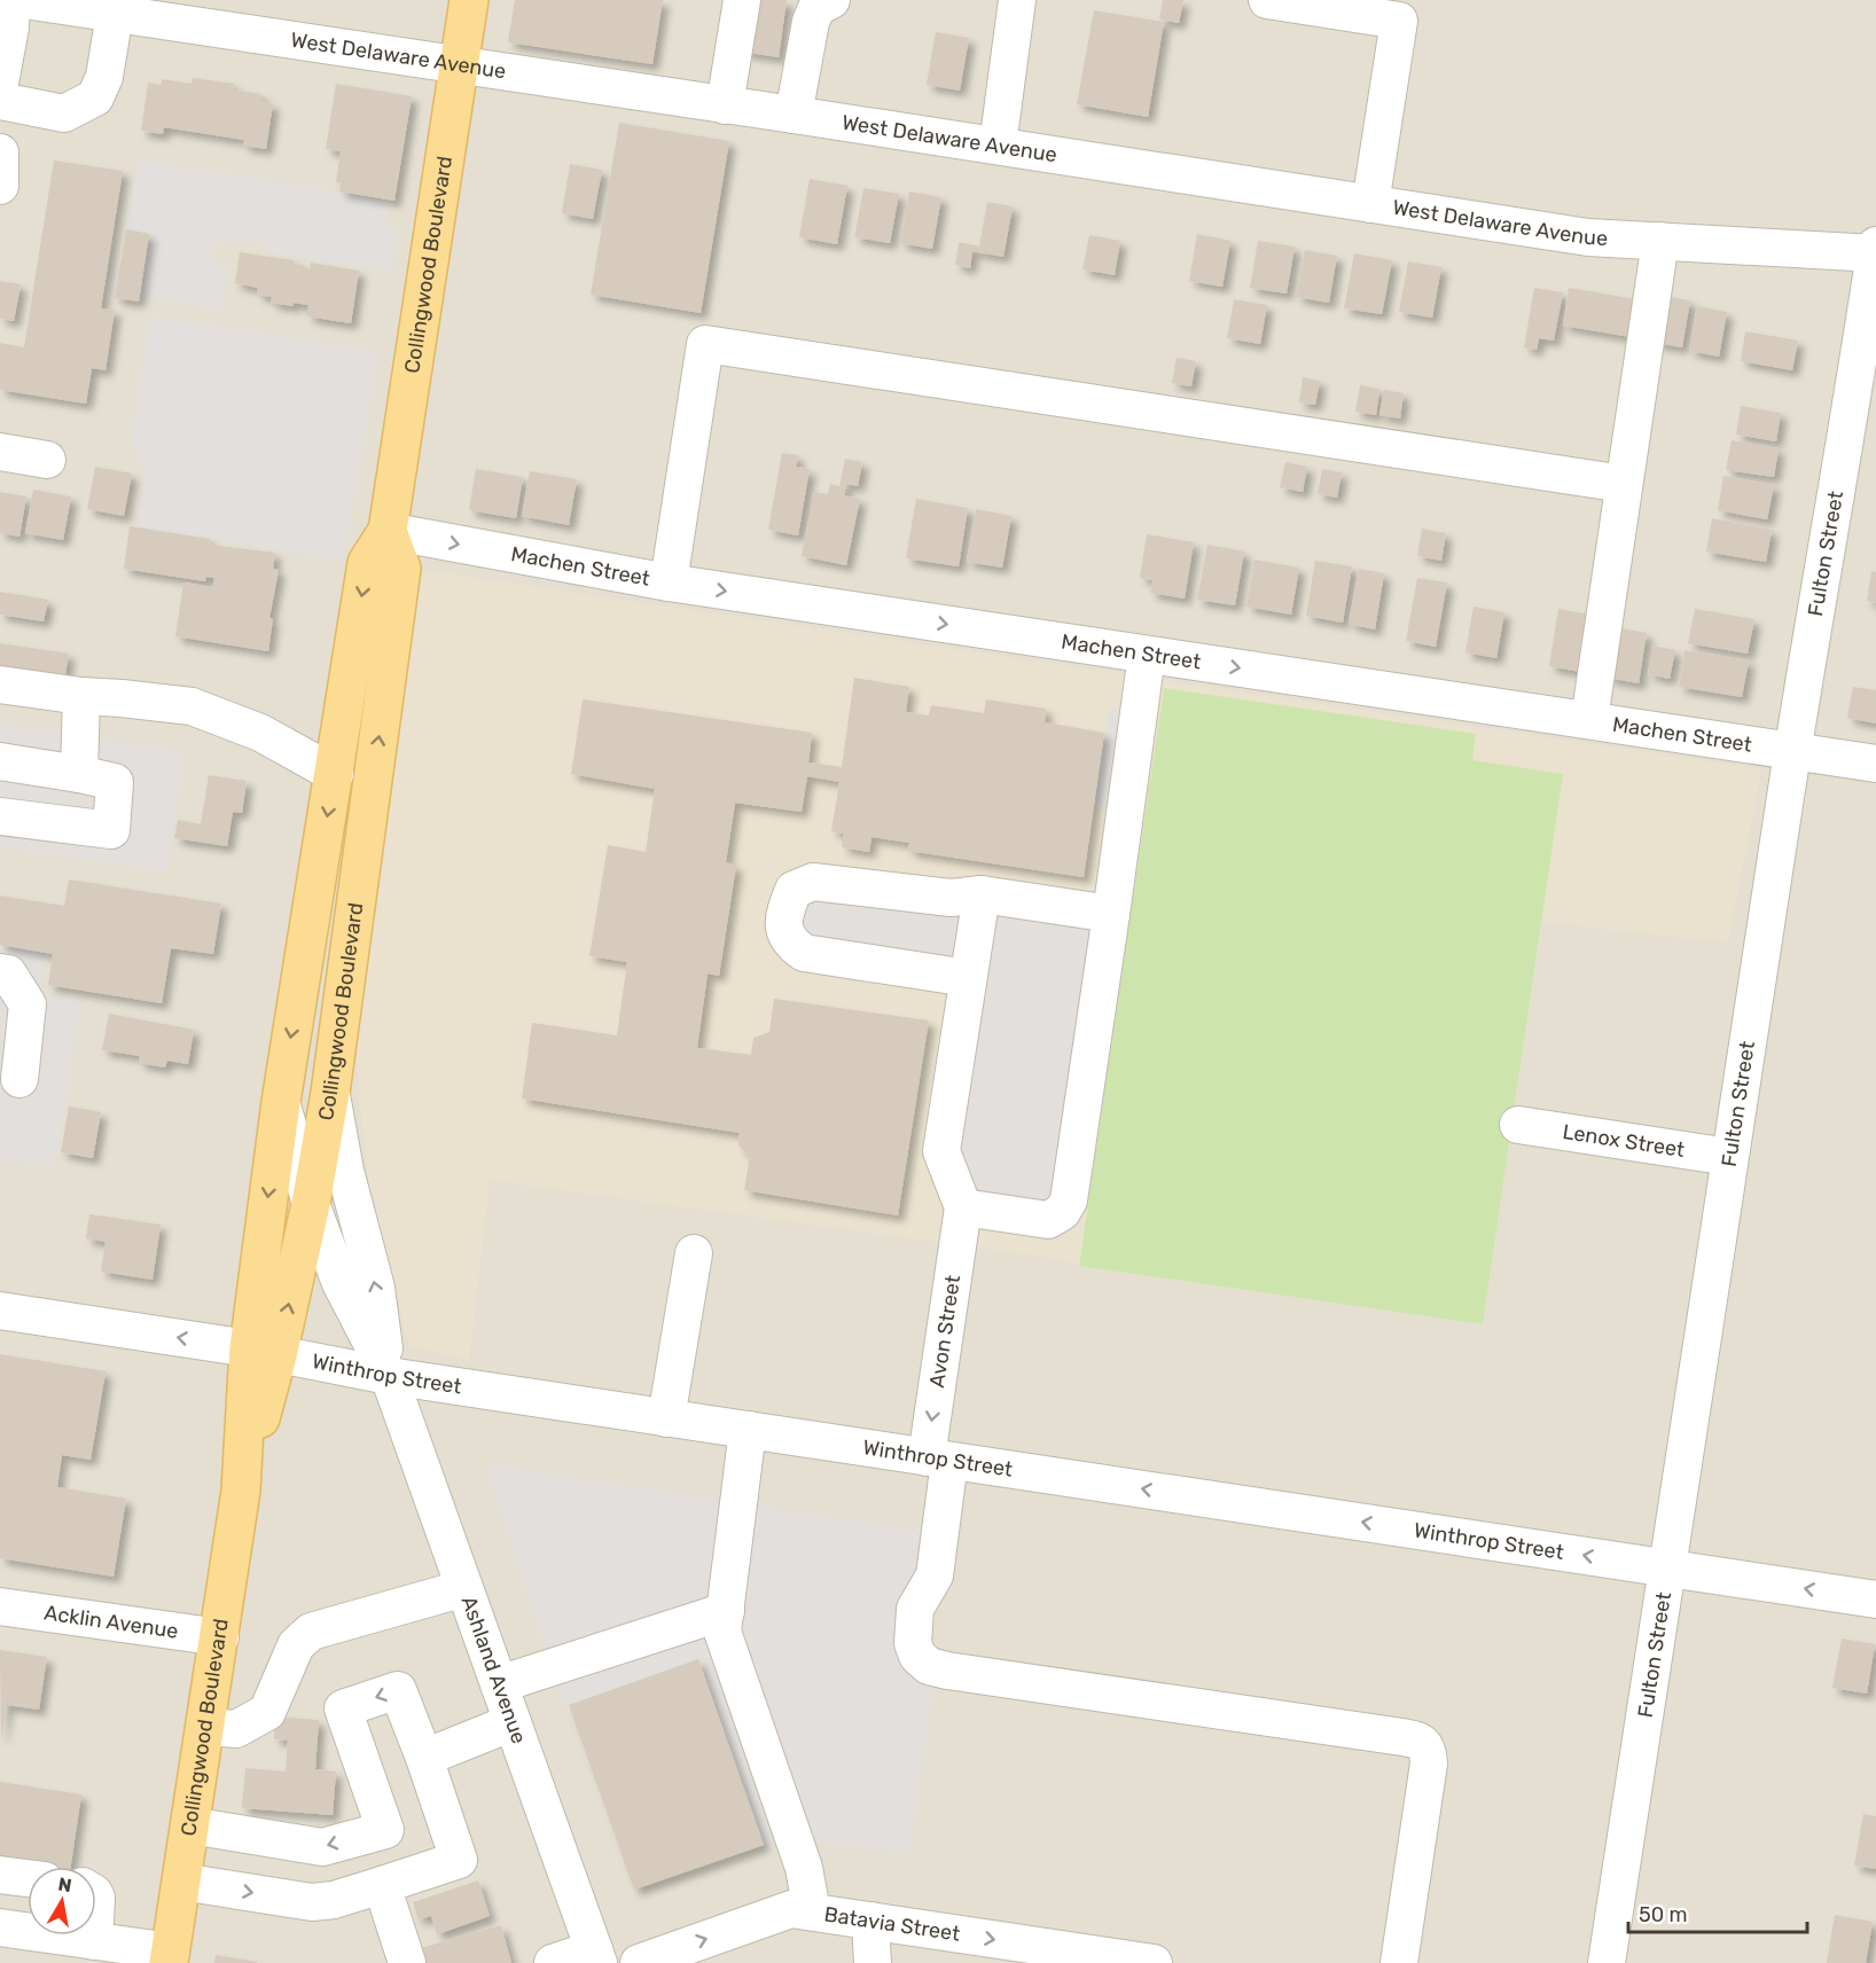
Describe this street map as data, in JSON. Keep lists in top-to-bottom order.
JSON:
{
  "streets": {
    "main road": ["Collingwood Boulevard"],
    "street": [
      "West Delaware Avenue",
      "Fulton Street",
      "Machen Street",
      "Lenox Street",
      "Avon Street",
      "Winthrop Street",
      "Acklin Avenue",
      "Ashland Avenue",
      "Batavia Street"
    ]
  },
  "crossings": [
    ["West Delaware Avenue", "Collingwood Boulevard"],
    ["West Delaware Avenue", "Fulton Street"],
    ["Collingwood Boulevard", "Machen Street"],
    ["Collingwood Boulevard", "Winthrop Street"],
    ["Collingwood Boulevard", "Acklin Avenue"],
    ["Collingwood Boulevard", "Ashland Avenue"],
    ["Fulton Street", "Machen Street"],
    ["Fulton Street", "Lenox Street"],
    ["Fulton Street", "Winthrop Street"],
    ["Avon Street", "Winthrop Street"],
    ["Winthrop Street", "Ashland Avenue"]
  ],
  "one_way": ["Machen Street", "Winthrop Street"],
  "scale_bar": "50 m",
  "north": "top"
}
